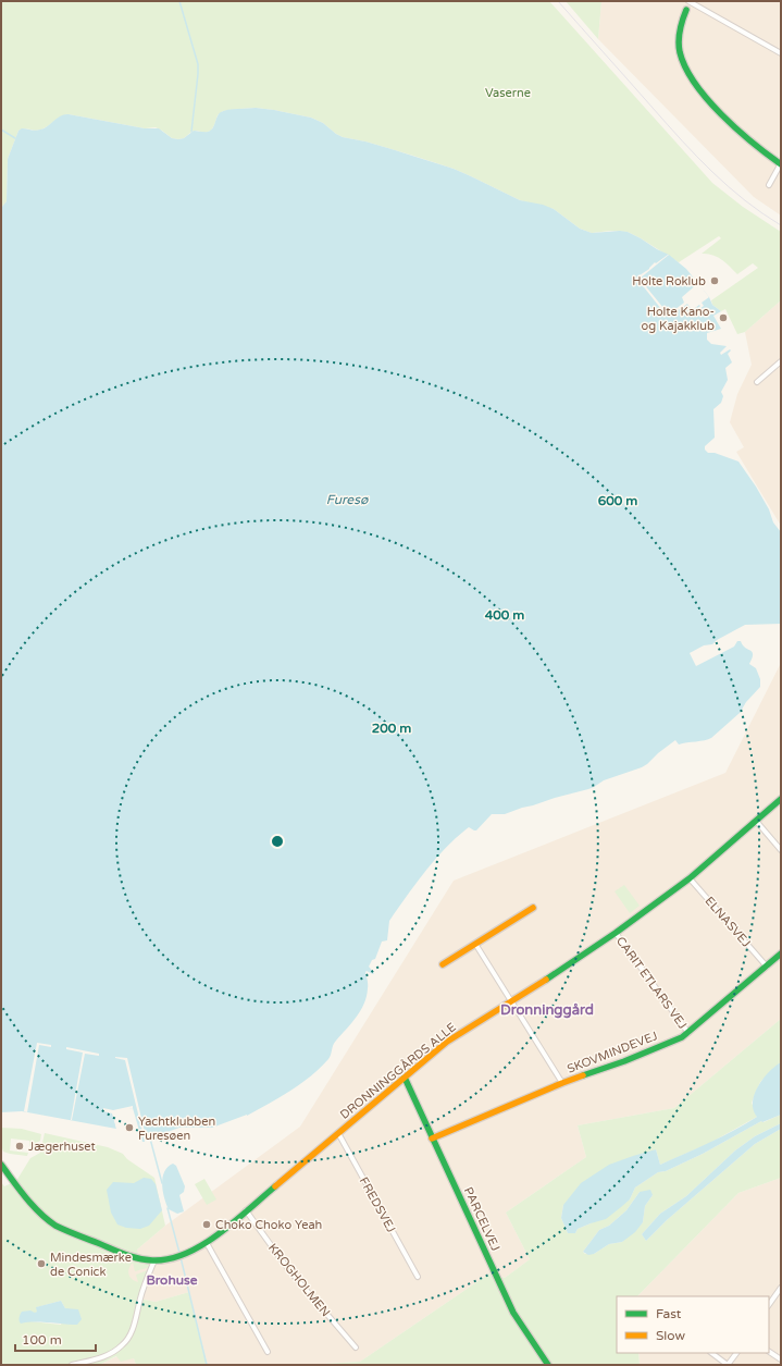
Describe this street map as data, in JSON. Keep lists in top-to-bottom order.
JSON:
{
  "streets": {
    "street": [
      "ELNASVEJ",
      "CARIT ETLARS VEJ",
      "SKOVMINDEVEJ",
      "DRONNINGGÅRDS ALLE",
      "FREDSVEJ",
      "PARCELVEJ",
      "KROGHOLMEN"
    ]
  },
  "crossings": [
    ["ELNASVEJ", "SKOVMINDEVEJ"],
    ["ELNASVEJ", "DRONNINGGÅRDS ALLE"],
    ["CARIT ETLARS VEJ", "SKOVMINDEVEJ"],
    ["CARIT ETLARS VEJ", "DRONNINGGÅRDS ALLE"],
    ["SKOVMINDEVEJ", "PARCELVEJ"],
    ["DRONNINGGÅRDS ALLE", "FREDSVEJ"],
    ["DRONNINGGÅRDS ALLE", "PARCELVEJ"],
    ["DRONNINGGÅRDS ALLE", "KROGHOLMEN"]
  ],
  "districts": ["Dronninggård", "Brohuse"],
  "water": ["Furesø"],
  "parks": ["Vaserne"],
  "places": [
    "Holte Roklub",
    "Holte Kano- og Kajakklub",
    "Yachtklubben Furesøen",
    "Jægerhuset",
    "Choko Choko Yeah",
    "Mindesmærke de Conick"
  ],
  "legend": ["Fast", "Slow"],
  "scale_bar": "100 m",
  "rings": ["600 m", "400 m", "200 m"]
}
